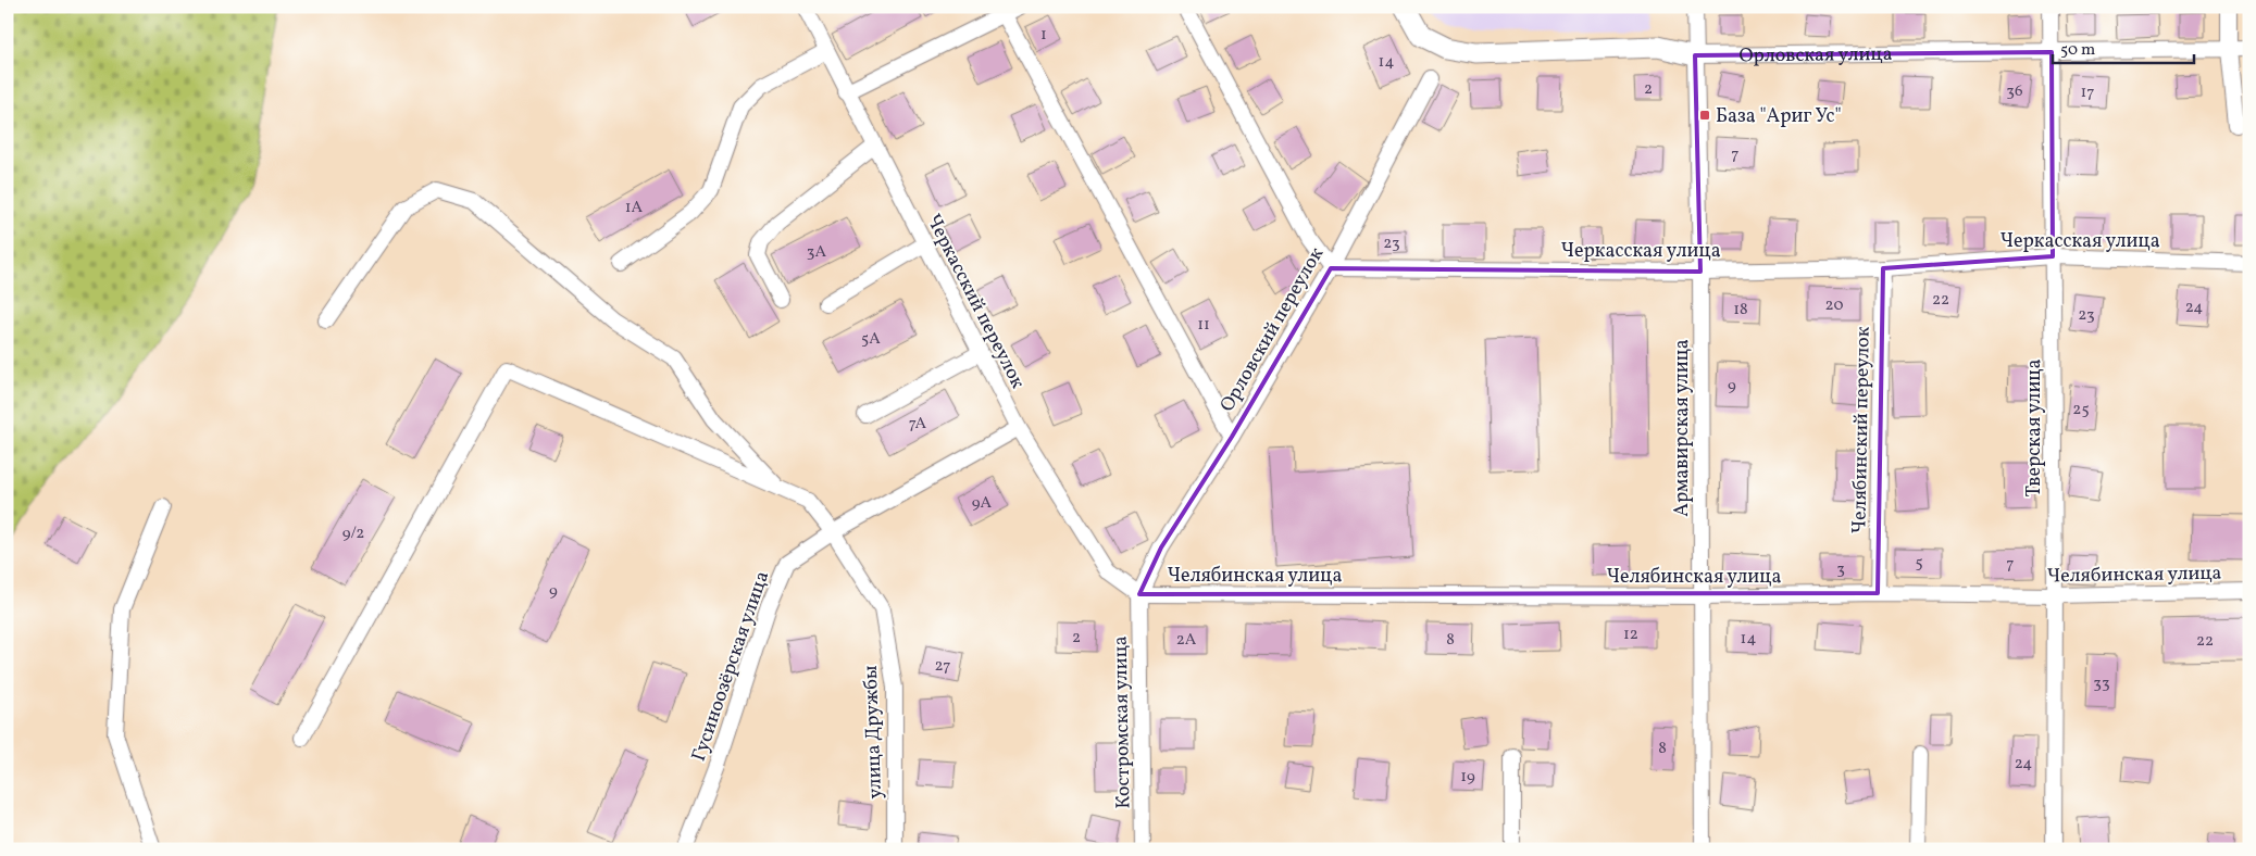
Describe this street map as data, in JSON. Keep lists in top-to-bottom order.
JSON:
{
  "streets": {
    "street": [
      "Орловская улица",
      "Черкасская улица",
      "Черкасский переулок",
      "Орловский переулок",
      "Армавирская улица",
      "Тверская улица",
      "Челябинский переулок",
      "Челябинская улица",
      "Гусиноозёрская улица",
      "Костромская улица",
      "улица Дружбы"
    ]
  },
  "crossings": [
    ["Орловская улица", "Армавирская улица"],
    ["Орловская улица", "Тверская улица"],
    ["Черкасская улица", "Орловский переулок"],
    ["Черкасская улица", "Армавирская улица"],
    ["Черкасская улица", "Тверская улица"],
    ["Черкасская улица", "Челябинский переулок"],
    ["Черкасский переулок", "Орловский переулок"],
    ["Черкасский переулок", "Челябинская улица"],
    ["Черкасский переулок", "Гусиноозёрская улица"],
    ["Черкасский переулок", "Костромская улица"],
    ["Орловский переулок", "Челябинская улица"],
    ["Орловский переулок", "Костромская улица"],
    ["Армавирская улица", "Челябинская улица"],
    ["Тверская улица", "Челябинская улица"],
    ["Челябинский переулок", "Челябинская улица"],
    ["Челябинская улица", "Костромская улица"],
    ["Гусиноозёрская улица", "улица Дружбы"]
  ],
  "places": {
    "transit": ["База \"Ариг Ус\""]
  },
  "house_numbers": [
    "1",
    "14",
    "2",
    "36",
    "17",
    "7",
    "1А",
    "23",
    "3А",
    "22",
    "20",
    "24",
    "18",
    "23",
    "11",
    "5А",
    "9",
    "25",
    "7А",
    "9А",
    "9/2",
    "5",
    "7",
    "3",
    "9",
    "12",
    "2",
    "14",
    "2А",
    "8",
    "22",
    "27",
    "33",
    "8",
    "24",
    "19"
  ],
  "scale_bar": "50 m"
}
